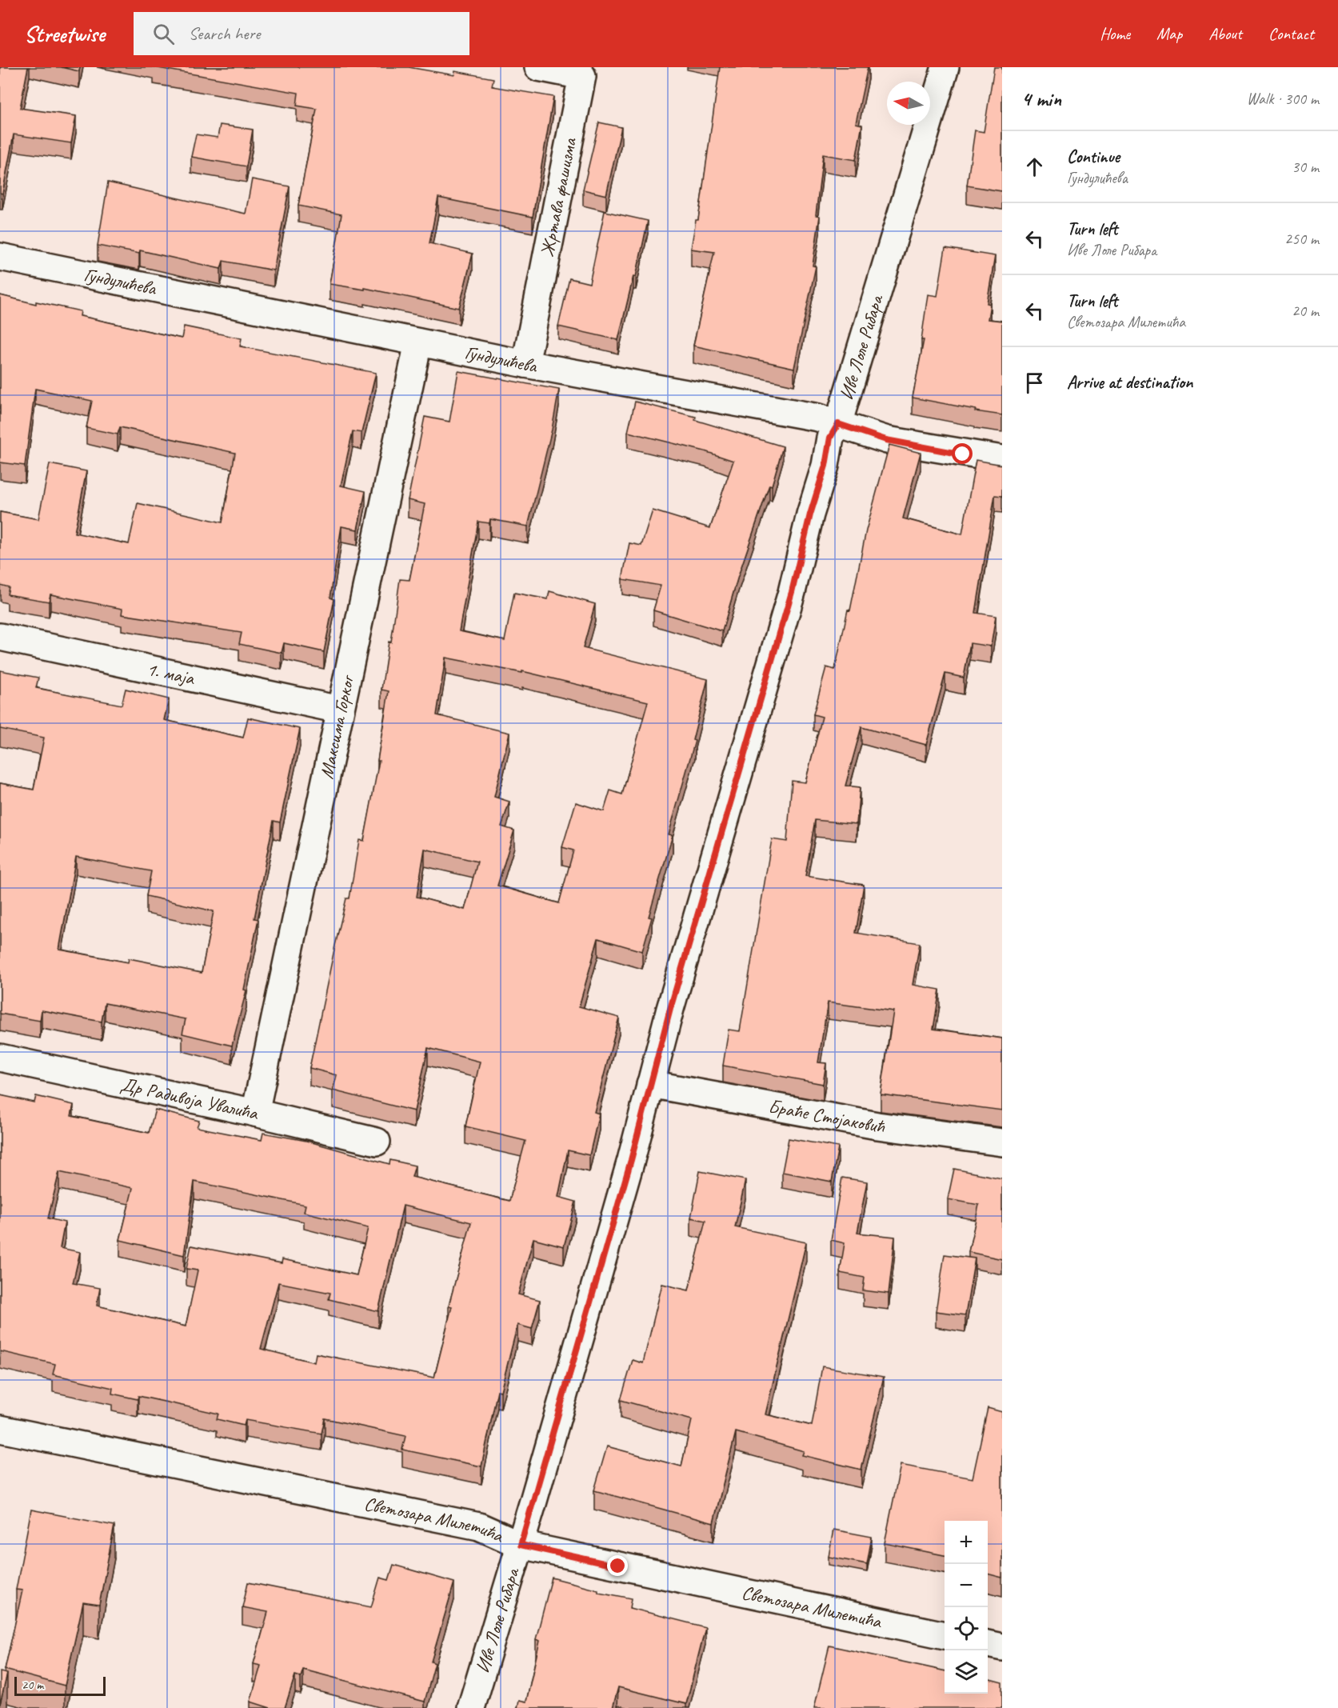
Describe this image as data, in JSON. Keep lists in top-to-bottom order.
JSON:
{
  "streets": {
    "street": [
      "Жртава фашизма",
      "Гундулићева",
      "Иве Лоле Рибара",
      "1. маја",
      "Максима Горког",
      "Др Радивоја Увалића",
      "Браће Стојаковић",
      "Светозара Милетића"
    ]
  },
  "crossings": [
    ["Жртава фашизма", "Гундулићева"],
    ["Гундулићева", "Иве Лоле Рибара"],
    ["Гундулићева", "Максима Горког"],
    ["Иве Лоле Рибара", "Браће Стојаковић"],
    ["Иве Лоле Рибара", "Светозара Милетића"],
    ["1. маја", "Максима Горког"],
    ["Максима Горког", "Др Радивоја Увалића"]
  ],
  "scale_bar": "20 m",
  "north": "left",
  "page": {
    "header": "Streetwise",
    "search": "Search here",
    "nav": [
      "Home",
      "Map",
      "About",
      "Contact"
    ],
    "heading": ["4 min", "Walk · 300 m"],
    "list": [
      ["Continue", "Гундулићева", "30 m"],
      ["Turn left", "Иве Лоле Рибара", "250 m"],
      ["Turn left", "Светозара Милетића", "20 m"],
      "Arrive at destination"
    ],
    "map_buttons": ["+", "−"],
    "scale": "20 m"
  }
}
